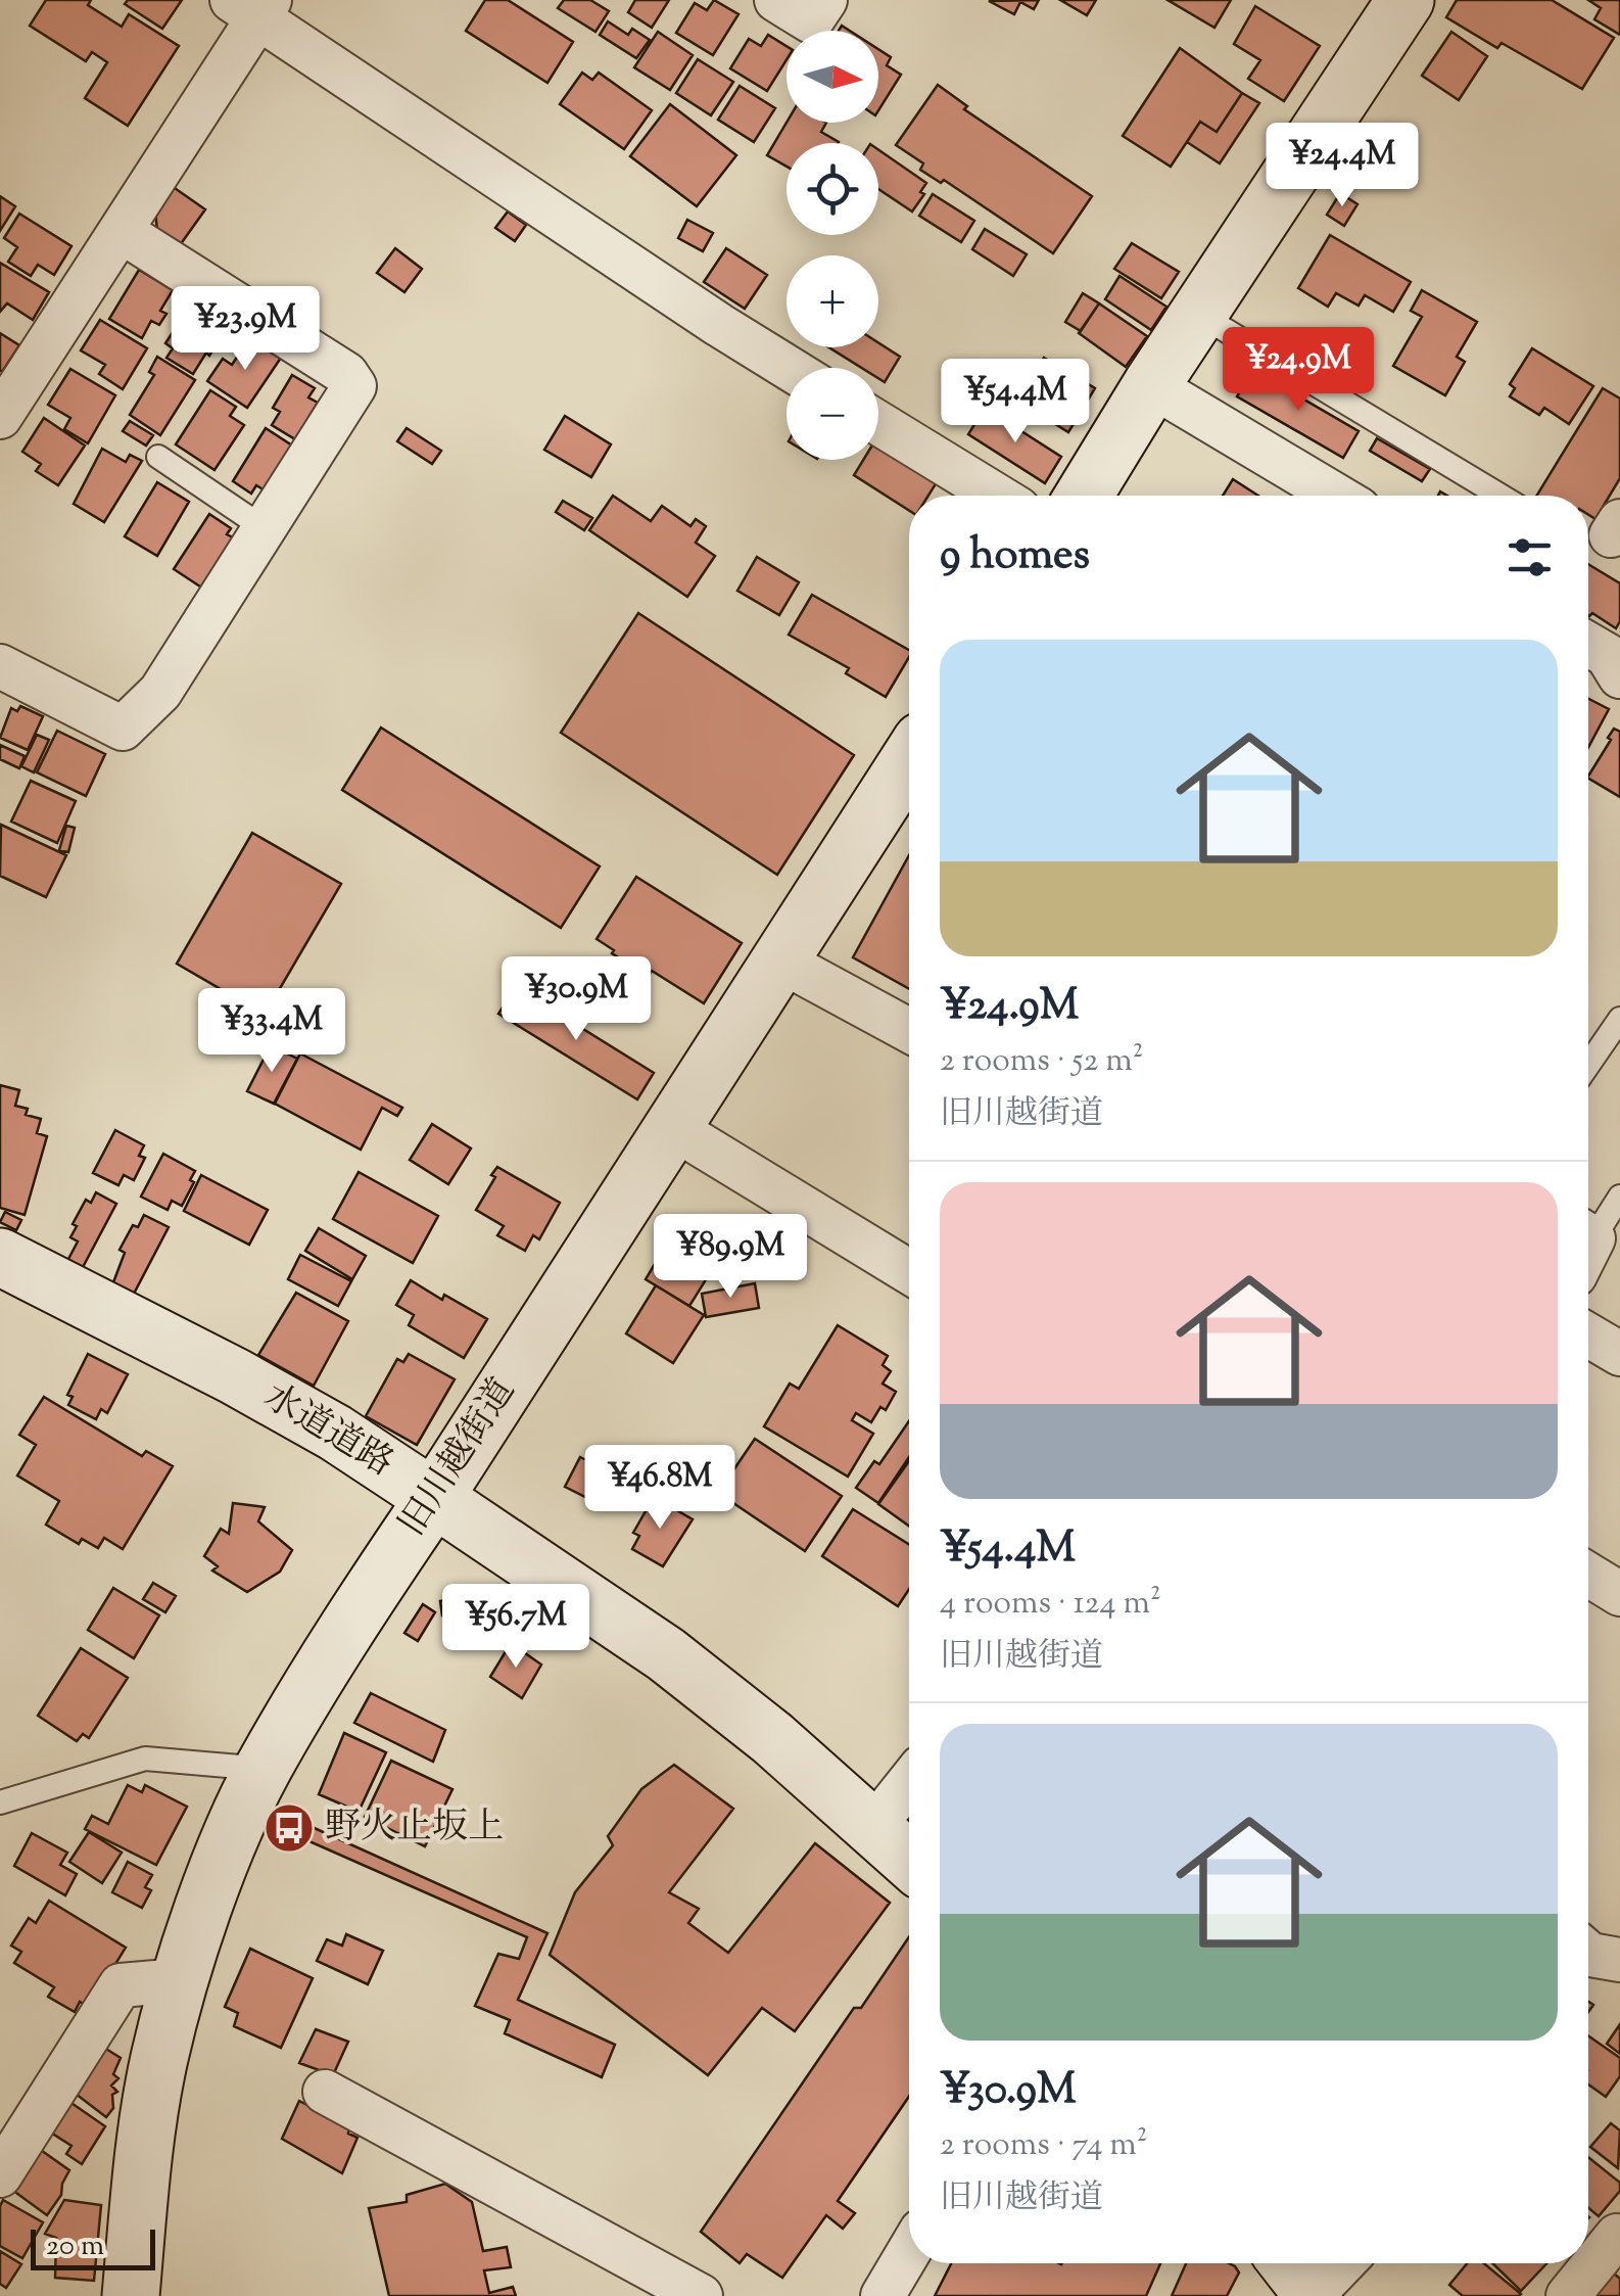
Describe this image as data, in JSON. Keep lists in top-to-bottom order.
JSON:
{
  "streets": {
    "main road": ["水道道路", "旧川越街道"]
  },
  "crossings": [
    ["水道道路", "旧川越街道"]
  ],
  "places": {
    "bus stop": ["野火止坂上"]
  },
  "scale_bar": "20 m",
  "north": "right",
  "page": {
    "map_buttons": ["+", "−"],
    "price": [
      "¥24.4M",
      "¥23.9M",
      "¥24.9M",
      "¥54.4M",
      "¥30.9M",
      "¥33.4M",
      "¥89.9M",
      "¥46.8M",
      "¥56.7M"
    ],
    "heading": "9 homes",
    "list": [
      {
        "name": "¥24.9M",
        "note": "2 rooms · 52 m² · 旧川越街道"
      },
      {
        "name": "¥54.4M",
        "note": "4 rooms · 124 m² · 旧川越街道"
      },
      {
        "name": "¥30.9M",
        "note": "2 rooms · 74 m² · 旧川越街道"
      }
    ],
    "scale": "20 m"
  }
}
